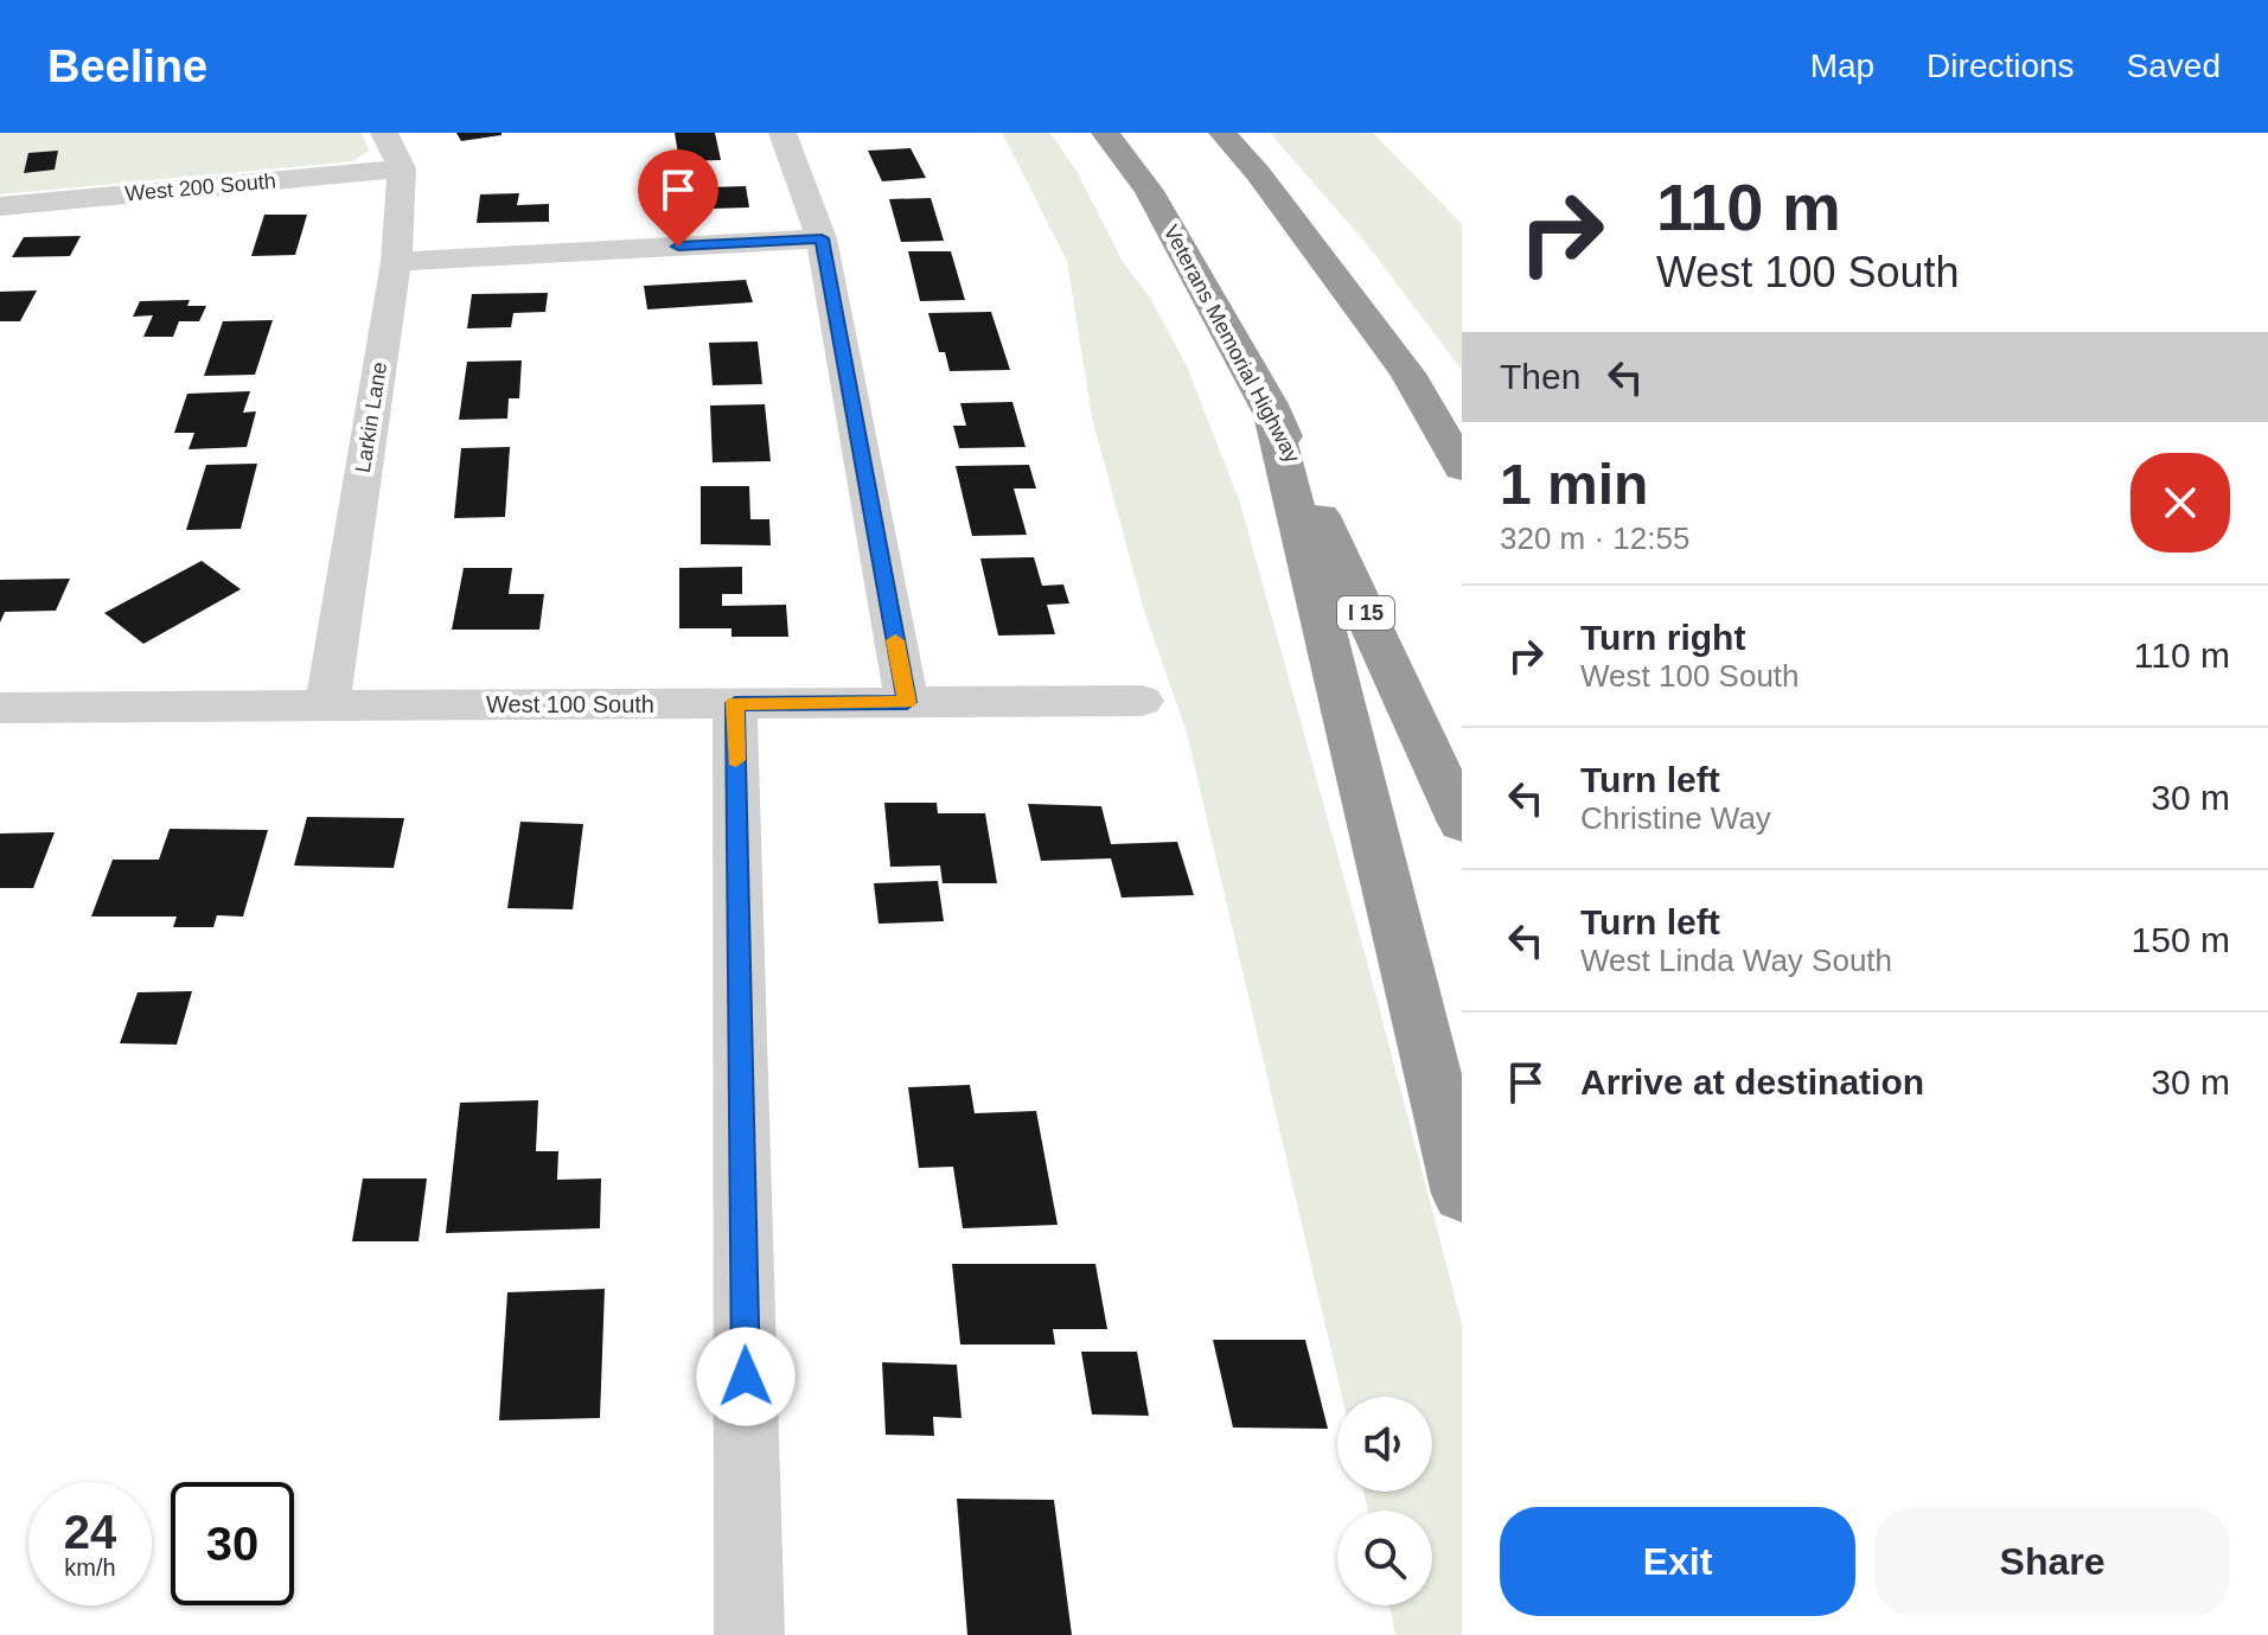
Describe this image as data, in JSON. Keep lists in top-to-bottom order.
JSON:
{
  "streets": {
    "highway": ["Veterans Memorial Highway", "I 15"],
    "street": ["West 200 South", "Larkin Lane", "West 100 South"]
  },
  "crossings": [
    ["West 200 South", "Larkin Lane"],
    ["Larkin Lane", "West 100 South"]
  ],
  "page": {
    "header": "Beeline",
    "nav": ["Map", "Directions", "Saved"],
    "turn": ["110 m", "West 100 South"],
    "then": "Then",
    "heading": ["1 min", "320 m · 12:55"],
    "list": [
      {
        "name": "Turn right",
        "note": "West 100 South",
        "value": "110 m"
      },
      {
        "name": "Turn left",
        "note": "Christine Way",
        "value": "30 m"
      },
      {
        "name": "Turn left",
        "note": "West Linda Way South",
        "value": "150 m"
      },
      {
        "name": "Arrive at destination",
        "value": "30 m"
      }
    ],
    "speed": "24 km/h",
    "limit": "30",
    "buttons": ["Exit", "Share"]
  }
}
